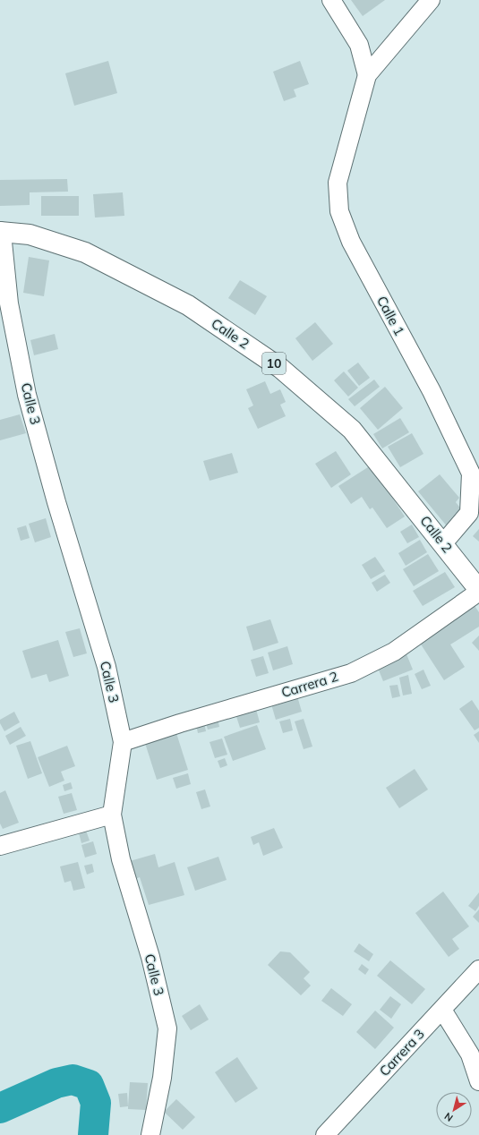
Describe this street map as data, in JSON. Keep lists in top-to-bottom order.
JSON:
{
  "streets": {
    "main road": ["Calle 2", "10"],
    "street": [
      "Calle 1",
      "Calle 3",
      "Carrera 2",
      "Carrera 3"
    ]
  },
  "crossings": [
    ["Calle 1", "Calle 2"],
    ["Calle 2", "Calle 3"],
    ["Calle 2", "Carrera 2"],
    ["Calle 3", "Carrera 2"]
  ],
  "north": "bottom left"
}
